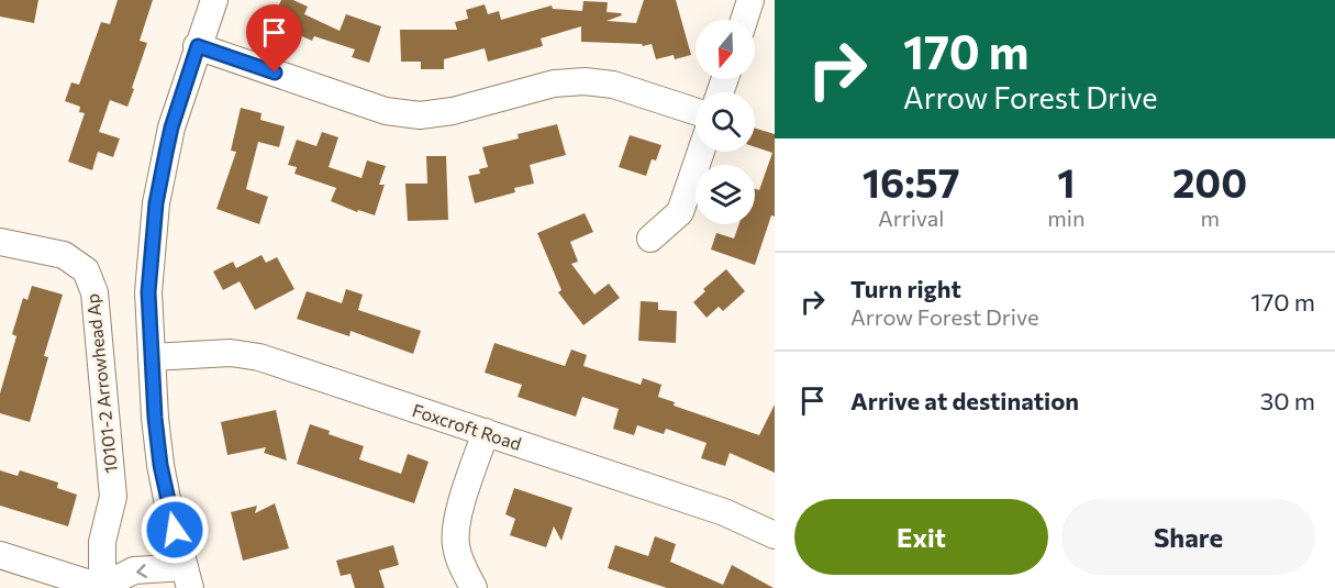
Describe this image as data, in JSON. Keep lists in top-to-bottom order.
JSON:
{
  "streets": {
    "street": ["10101-2 Arrowhead Ap", "Foxcroft Road"]
  },
  "north": "bottom",
  "page": {
    "turn": ["170 m", "Arrow Forest Drive"],
    "eta": [
      "16:57",
      "Arrival",
      "1",
      "min",
      "200",
      "m"
    ],
    "list": [
      {
        "name": "Turn right",
        "note": "Arrow Forest Drive",
        "value": "170 m"
      },
      {
        "name": "Arrive at destination",
        "value": "30 m"
      }
    ],
    "buttons": ["Exit", "Share"]
  }
}
